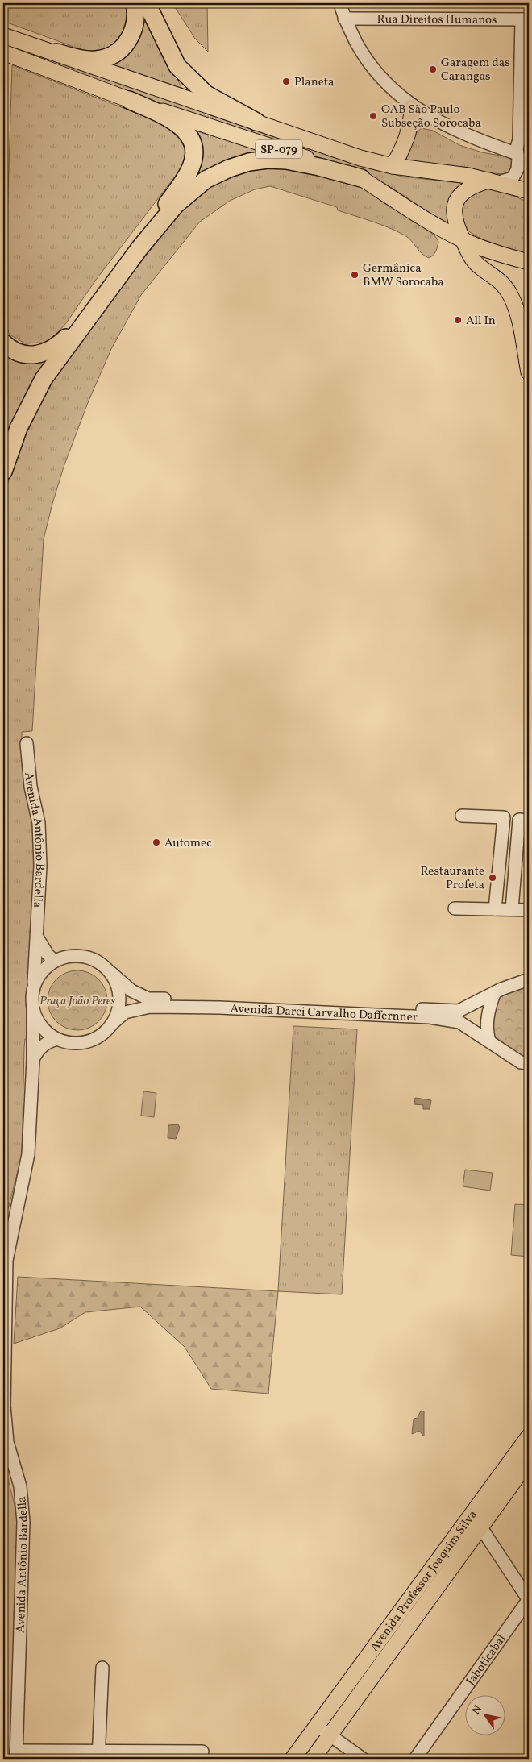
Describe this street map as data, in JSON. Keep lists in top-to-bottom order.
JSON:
{
  "streets": {
    "main road": ["SP-079", "Avenida Professor Joaquim Silva"],
    "street": [
      "Rua Direitos Humanos",
      "Avenida Antônio Bardella",
      "Avenida Darci Carvalho Daffernner",
      "Jaboticabal"
    ]
  },
  "crossings": [
    ["Avenida Antônio Bardella", "Avenida Darci Carvalho Daffernner"]
  ],
  "parks": ["Praça João Peres"],
  "places": [
    "Garagem das Carangas",
    "Planeta",
    "OAB São Paulo Subseção Sorocaba",
    "Germânica BMW Sorocaba",
    "All In",
    "Automec",
    "Restaurante Profeta"
  ],
  "north": "top left"
}
